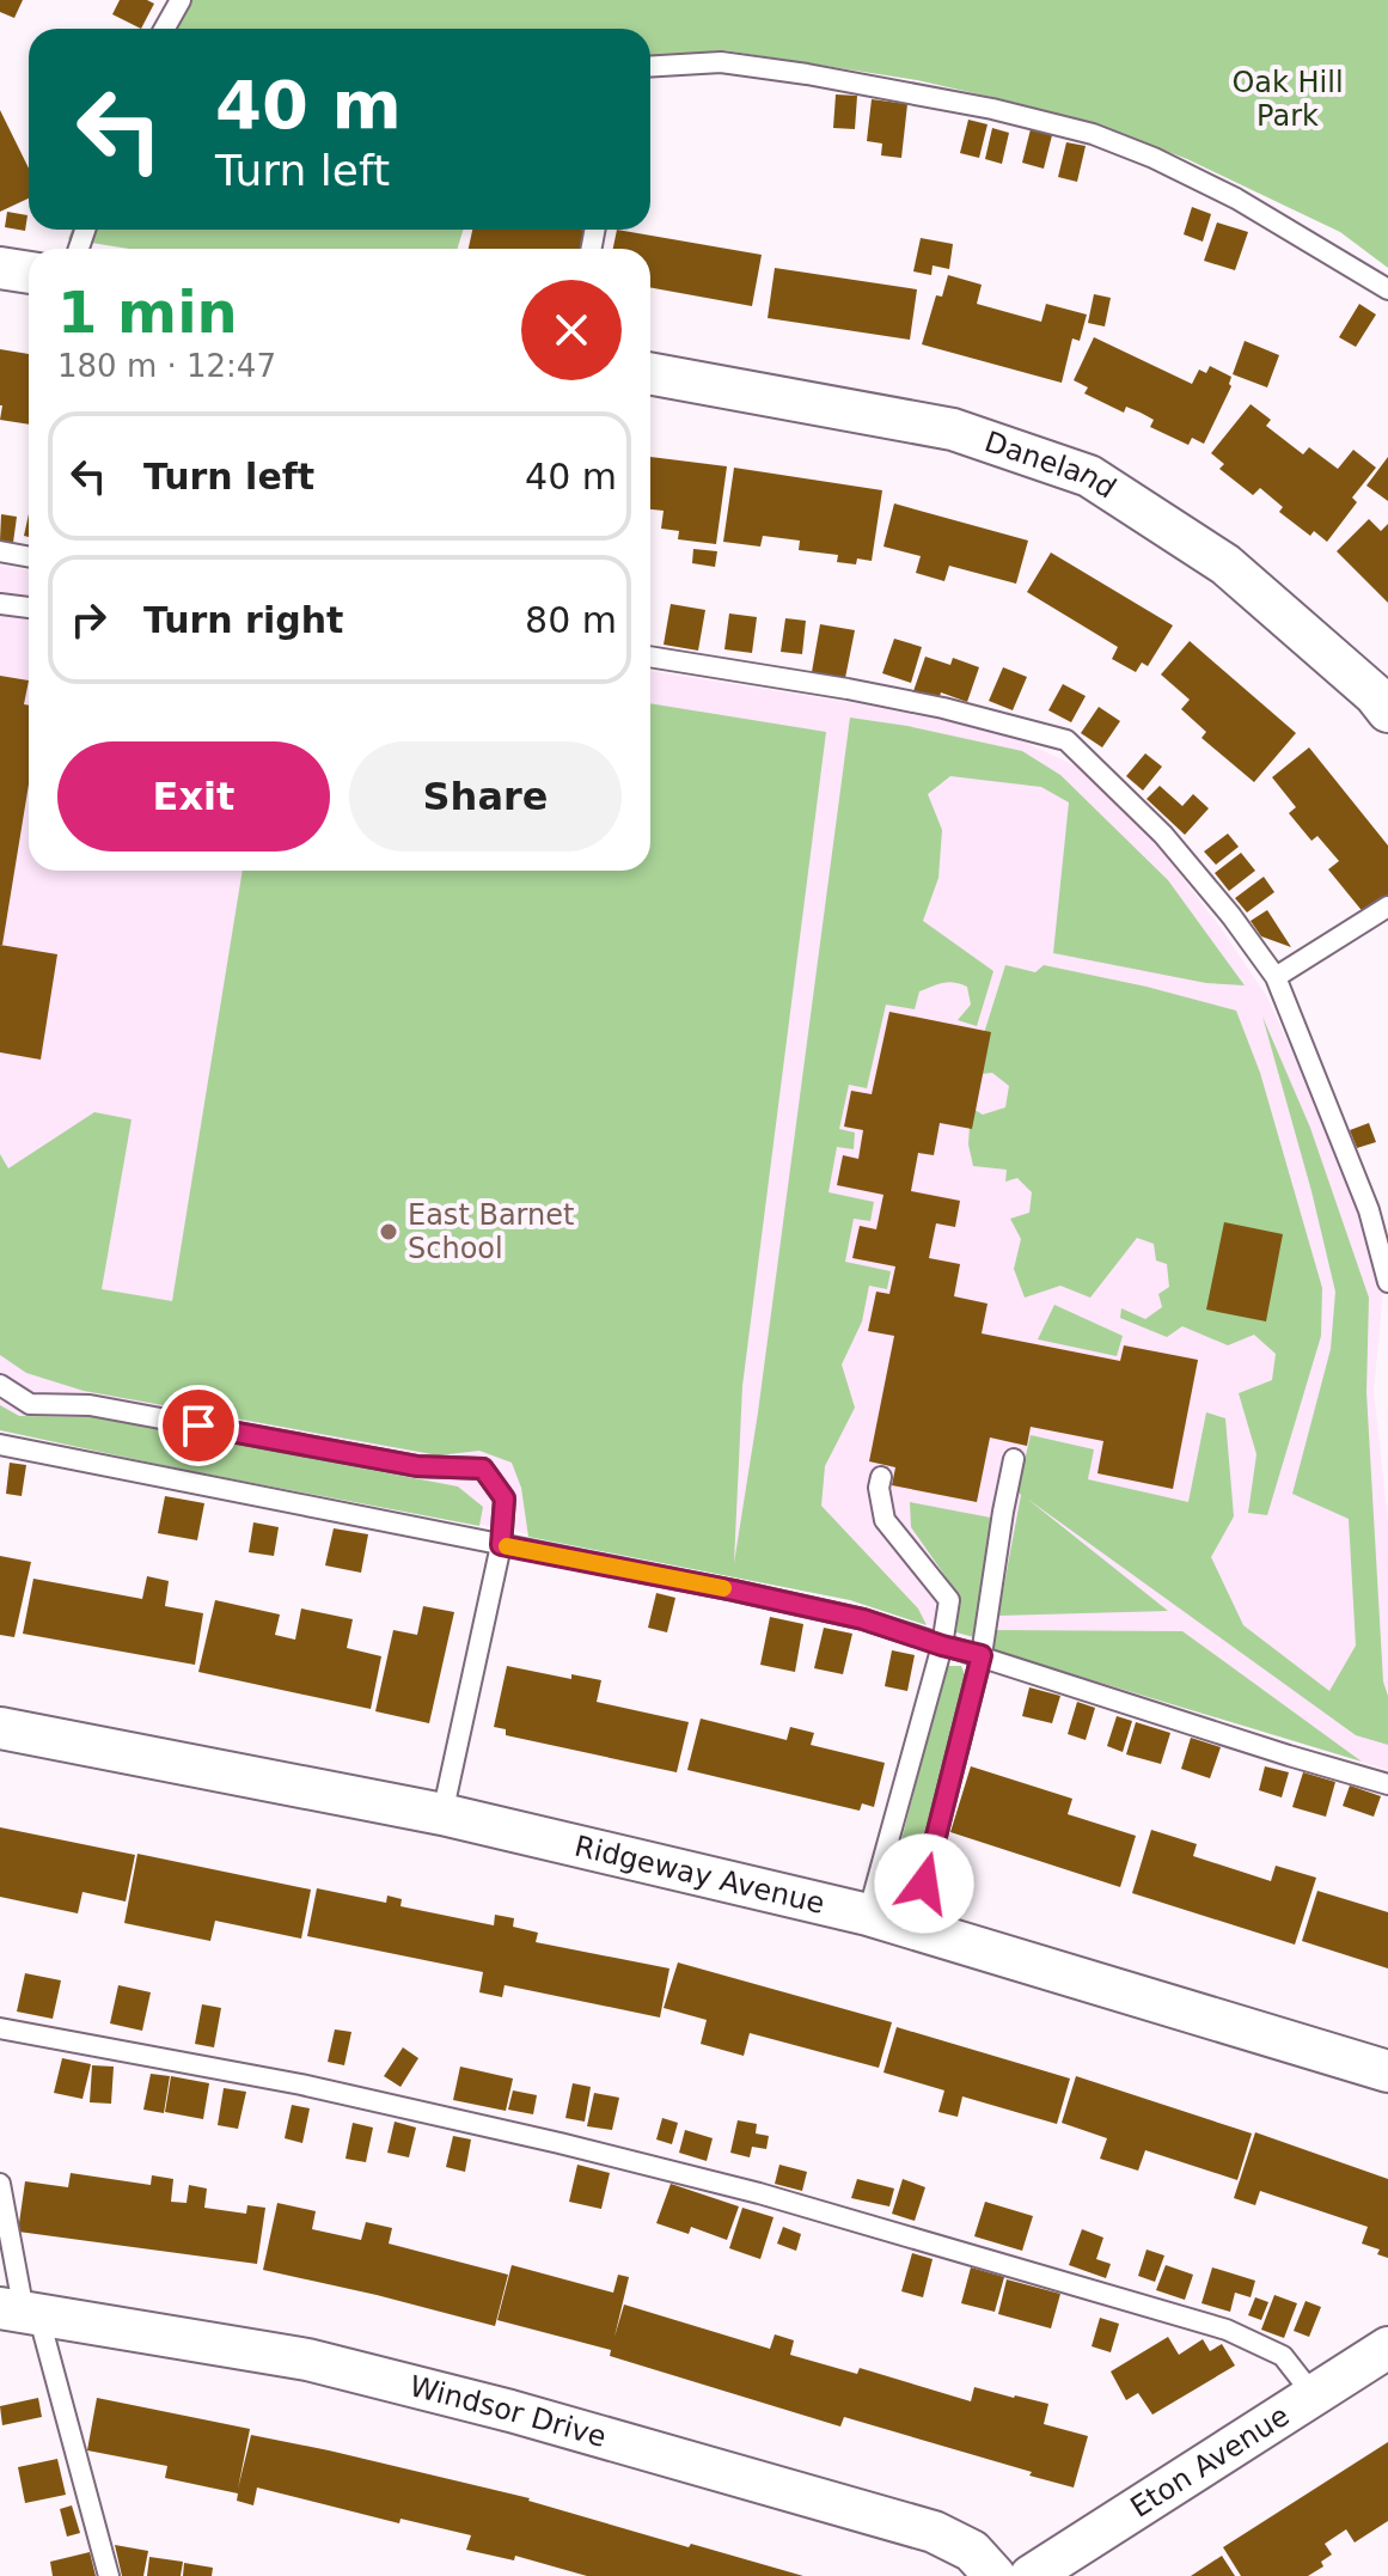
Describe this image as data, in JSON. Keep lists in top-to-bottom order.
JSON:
{
  "streets": {
    "street": [
      "Daneland",
      "Ridgeway Avenue",
      "Windsor Drive",
      "Eton Avenue"
    ]
  },
  "parks": ["Oak Hill Park"],
  "places": ["East Barnet School"],
  "page": {
    "turn": ["40 m", "Turn left"],
    "heading": ["1 min", "180 m · 12:47"],
    "list": [
      {
        "name": "Turn left",
        "value": "40 m"
      },
      {
        "name": "Turn right",
        "value": "80 m"
      }
    ],
    "buttons": ["Exit", "Share"]
  }
}
